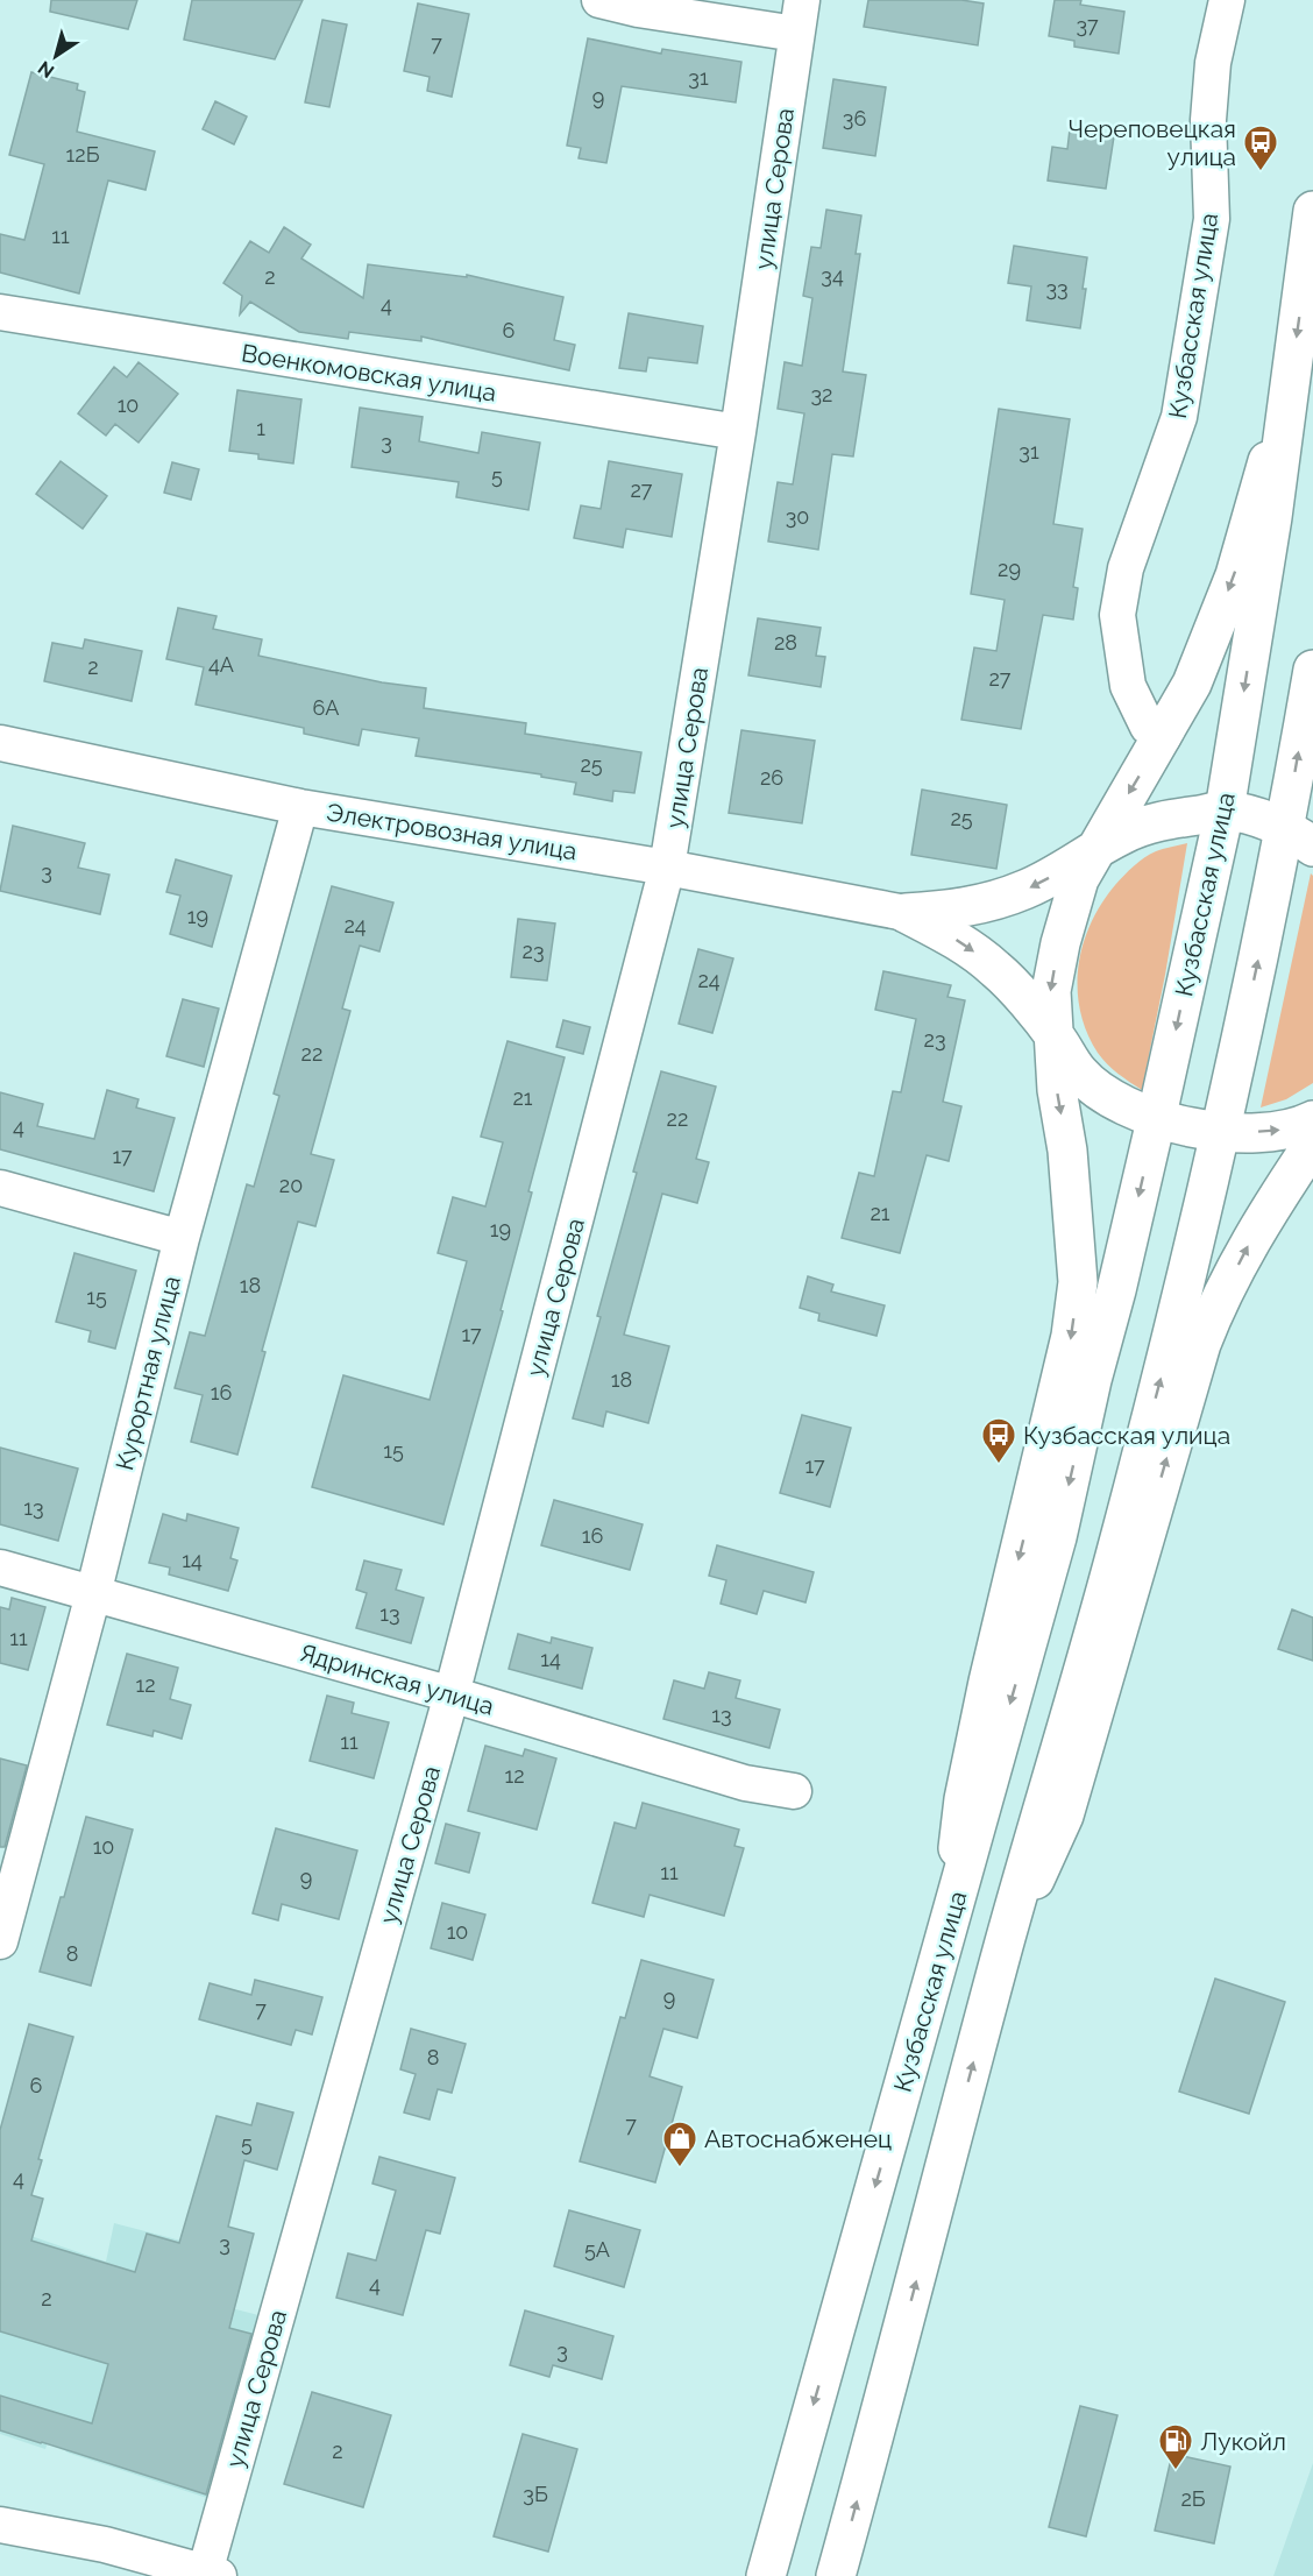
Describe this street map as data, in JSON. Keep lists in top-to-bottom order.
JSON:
{
  "streets": {
    "main road": ["Кузбасская улица"],
    "street": [
      "улица Серова",
      "Военкомовская улица",
      "Электровозная улица",
      "Курортная улица",
      "Ядринская улица"
    ]
  },
  "crossings": [
    ["улица Серова", "Военкомовская улица"],
    ["улица Серова", "Электровозная улица"],
    ["улица Серова", "Ядринская улица"],
    ["Электровозная улица", "Курортная улица"],
    ["Курортная улица", "Ядринская улица"]
  ],
  "one_way": ["Кузбасская улица"],
  "places": {
    "bus stop": ["Череповецкая улица", "Кузбасская улица"],
    "shop": ["Автоснабженец"],
    "fuel station": ["Лукойл"]
  },
  "house_numbers": [
    "37",
    "7",
    "31",
    "9",
    "36",
    "12Б",
    "11",
    "34",
    "2",
    "33",
    "4",
    "6",
    "32",
    "10",
    "1",
    "3",
    "31",
    "5",
    "27",
    "30",
    "29",
    "28",
    "4А",
    "2",
    "27",
    "6А",
    "25",
    "26",
    "25",
    "3",
    "19",
    "24",
    "23",
    "24",
    "23",
    "22",
    "21",
    "22",
    "4",
    "17",
    "20",
    "21",
    "19",
    "18",
    "15",
    "17",
    "18",
    "16",
    "15",
    "17",
    "13",
    "16",
    "14",
    "13",
    "11",
    "14",
    "12",
    "13",
    "11",
    "12",
    "10",
    "11",
    "9",
    "10",
    "8",
    "9",
    "7",
    "8",
    "6",
    "7",
    "5",
    "4",
    "3",
    "5А",
    "4",
    "2",
    "3",
    "2",
    "3Б",
    "2Б"
  ],
  "north": "bottom left"
}
